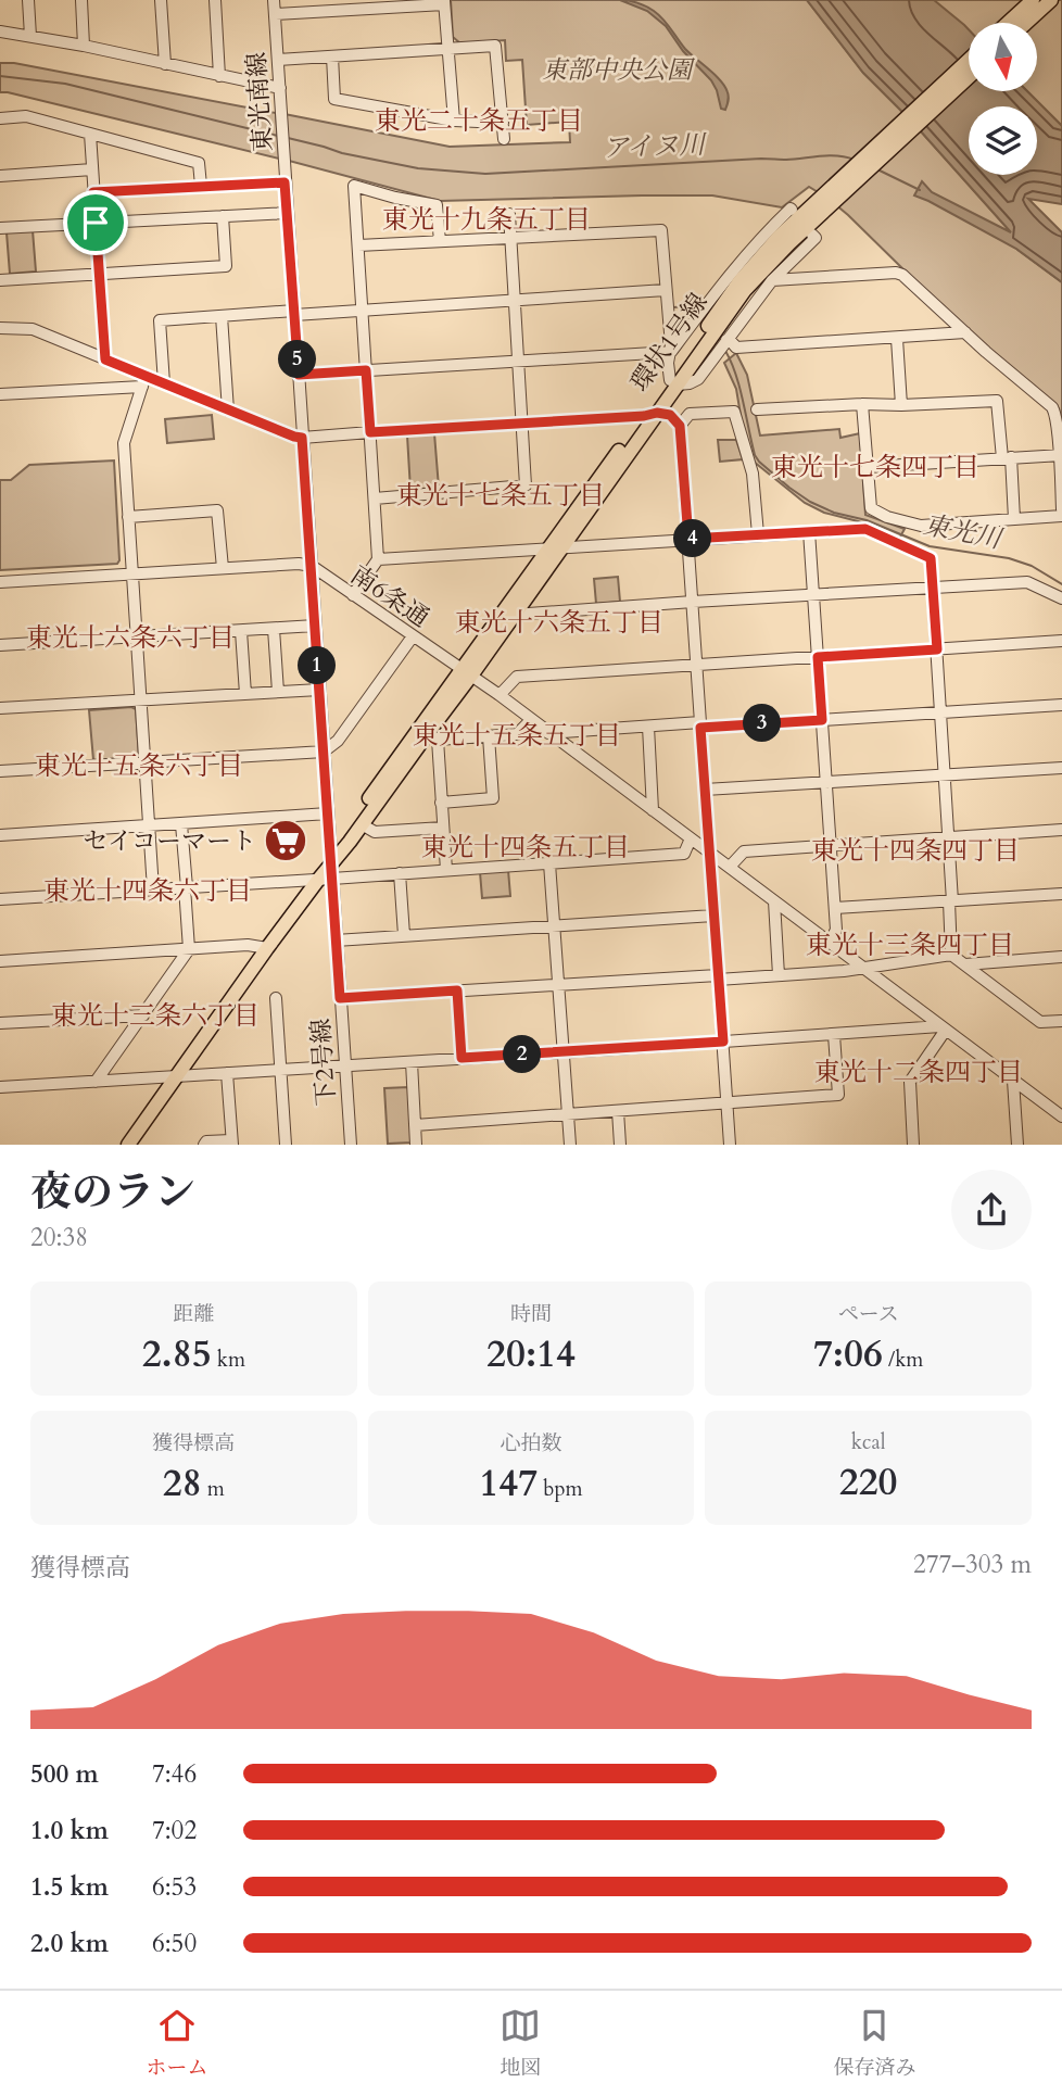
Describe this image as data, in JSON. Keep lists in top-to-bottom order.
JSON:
{
  "streets": {
    "main road": ["環状1号線"],
    "street": ["東光南線", "南6条通", "下2号線"]
  },
  "crossings": [
    ["東光南線", "南6条通"],
    ["東光南線", "下2号線"],
    ["環状1号線", "南6条通"],
    ["環状1号線", "下2号線"],
    ["南6条通", "下2号線"]
  ],
  "districts": [
    "東光二十条五丁目",
    "東光十九条五丁目",
    "東光十七条四丁目",
    "東光十七条五丁目",
    "東光十六条五丁目",
    "東光十六条六丁目",
    "東光十五条五丁目",
    "東光十五条六丁目",
    "東光十四条五丁目",
    "東光十四条四丁目",
    "東光十四条六丁目",
    "東光十三条四丁目",
    "東光十三条六丁目",
    "東光十二条四丁目"
  ],
  "water": ["アイヌ川", "東光川"],
  "parks": ["東部中央公園"],
  "places": {
    "supermarket": ["セイコーマート"]
  },
  "north": "bottom",
  "page": {
    "pins": [
      "5",
      "4",
      "1",
      "3",
      "2"
    ],
    "heading": ["夜のラン", "20:38"],
    "stats": [
      ["距離", "2.85 km"],
      ["時間", "20:14"],
      ["ペース", "7:06 /km"],
      ["獲得標高", "28 m"],
      ["心拍数", "147 bpm"],
      ["kcal", "220"]
    ],
    "chart": ["獲得標高", "277–303 m"],
    "list": [
      {
        "name": "500 m",
        "note": "7:46"
      },
      {
        "name": "1.0 km",
        "note": "7:02"
      },
      {
        "name": "1.5 km",
        "note": "6:53"
      },
      {
        "name": "2.0 km",
        "note": "6:50"
      }
    ],
    "tabs": ["ホーム", "地図", "保存済み"]
  }
}
